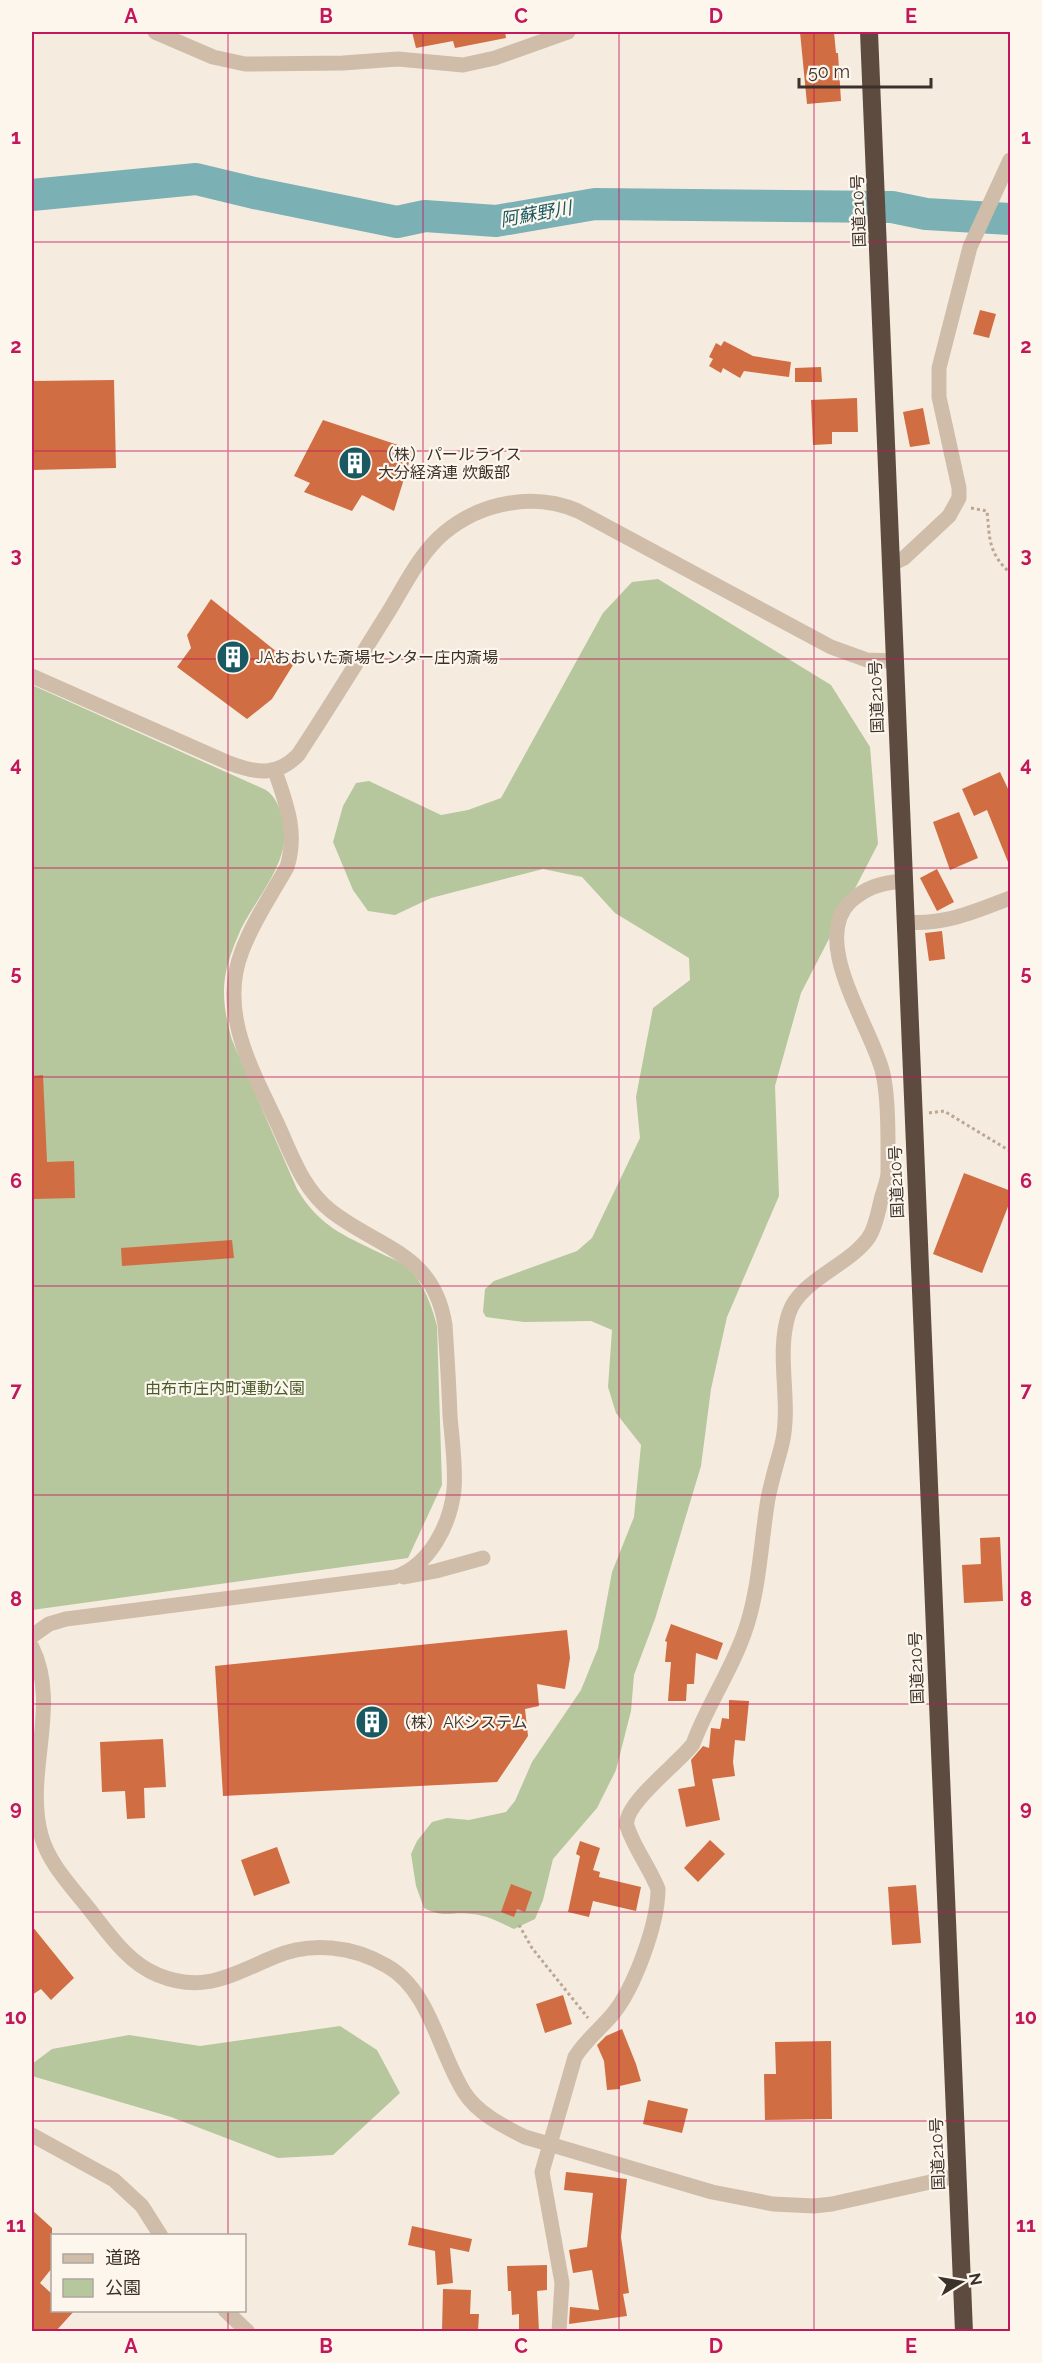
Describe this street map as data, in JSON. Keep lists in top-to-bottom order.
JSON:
{
  "streets": {
    "highway": ["国道210号"]
  },
  "water": ["阿蘇野川"],
  "parks": ["由布市庄内町運動公園"],
  "places": {
    "building": ["（株）パールライス 大分経済連 炊飯部", "JAおおいた斎場センター庄内斎場", "（株）AKシステム"]
  },
  "legend": ["道路", "公園"],
  "scale_bar": "50 m",
  "north": "right",
  "grid": {
    "columns": [
      "A",
      "B",
      "C",
      "D",
      "E"
    ],
    "rows": [
      "1",
      "2",
      "3",
      "4",
      "5",
      "6",
      "7",
      "8",
      "9",
      "10",
      "11"
    ]
  }
}
